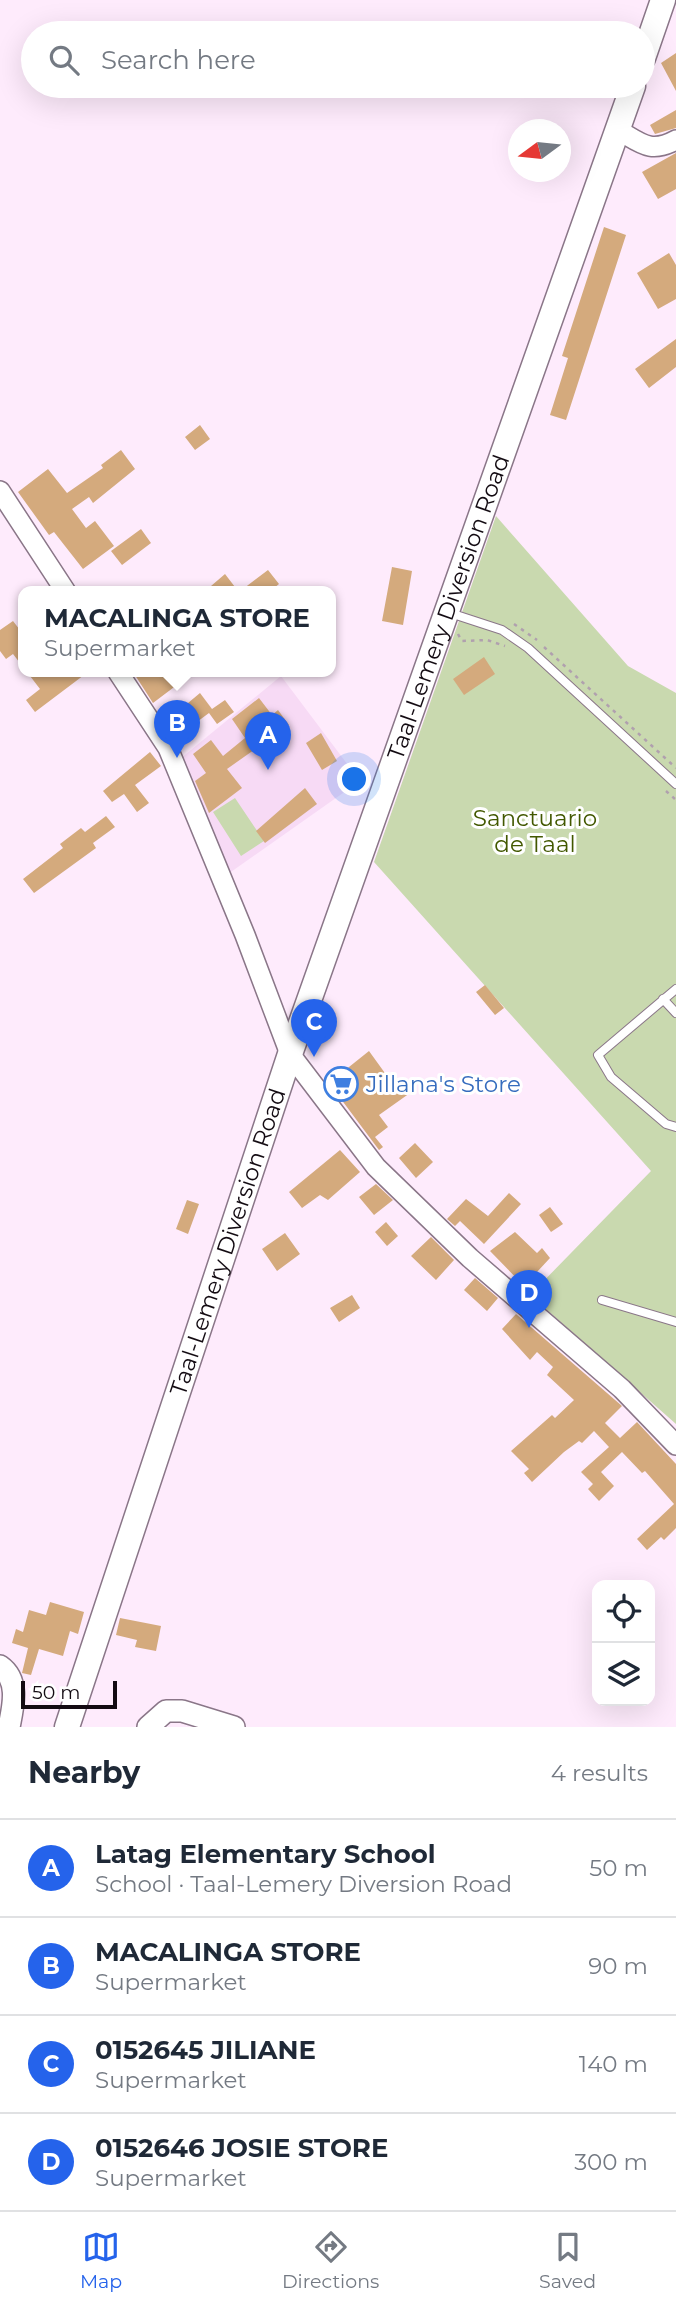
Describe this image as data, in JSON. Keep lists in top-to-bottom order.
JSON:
{
  "streets": {
    "main road": ["Taal-Lemery Diversion Road"]
  },
  "parks": ["Sanctuario de Taal"],
  "places": {
    "supermarket": ["Jillana's Store"]
  },
  "scale_bar": "50 m",
  "north": "left",
  "page": {
    "search": "Search here",
    "popup": ["MACALINGA STORE", "Supermarket"],
    "pins": [
      "B",
      "A",
      "C",
      "D"
    ],
    "scale": "50 m",
    "heading": ["Nearby", "4 results"],
    "list": [
      {
        "mark": "A",
        "name": "Latag Elementary School",
        "note": "School · Taal-Lemery Diversion Road",
        "value": "50 m"
      },
      {
        "mark": "B",
        "name": "MACALINGA STORE",
        "note": "Supermarket",
        "value": "90 m"
      },
      {
        "mark": "C",
        "name": "0152645 JILIANE",
        "note": "Supermarket",
        "value": "140 m"
      },
      {
        "mark": "D",
        "name": "0152646 JOSIE STORE",
        "note": "Supermarket",
        "value": "300 m"
      }
    ],
    "nav": ["Map", "Directions", "Saved"]
  }
}
